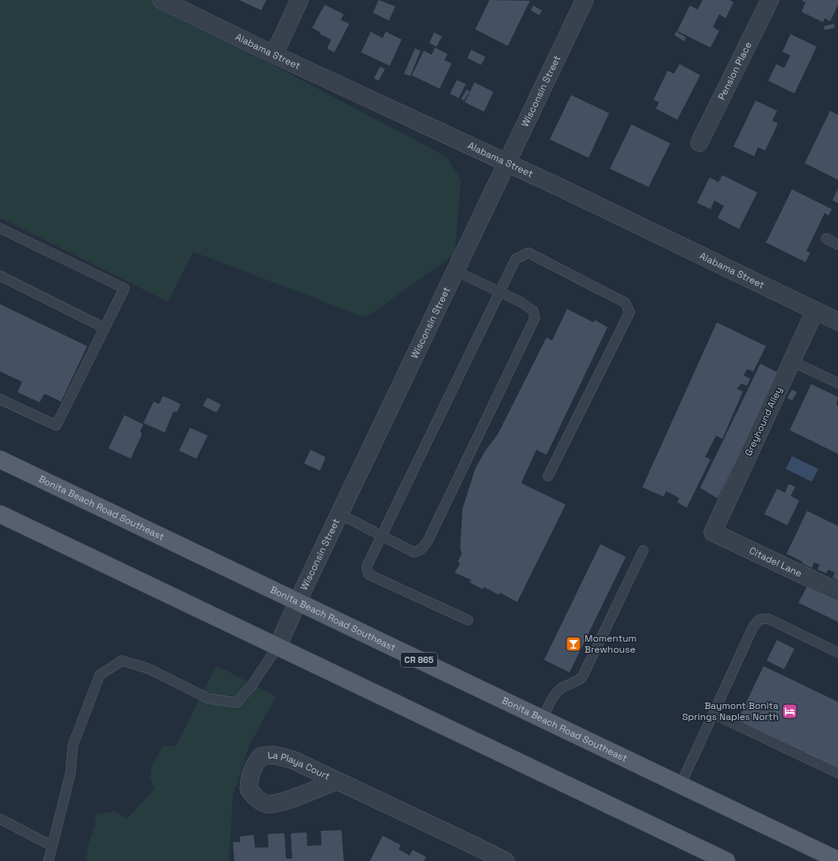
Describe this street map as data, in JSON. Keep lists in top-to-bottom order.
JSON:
{
  "streets": {
    "main road": ["Bonita Beach Road Southeast", "CR 865"],
    "street": [
      "Alabama Street",
      "Pension Place",
      "Wisconsin Street",
      "Greyhound Alley",
      "Citadel Lane",
      "La Playa Court"
    ]
  },
  "crossings": [
    ["Alabama Street", "Wisconsin Street"],
    ["Alabama Street", "Greyhound Alley"],
    ["Wisconsin Street", "Bonita Beach Road Southeast"],
    ["Greyhound Alley", "Citadel Lane"]
  ],
  "places": {
    "bar": ["Momentum Brewhouse"],
    "hotel": ["Baymont Bonita Springs Naples North"]
  }
}
